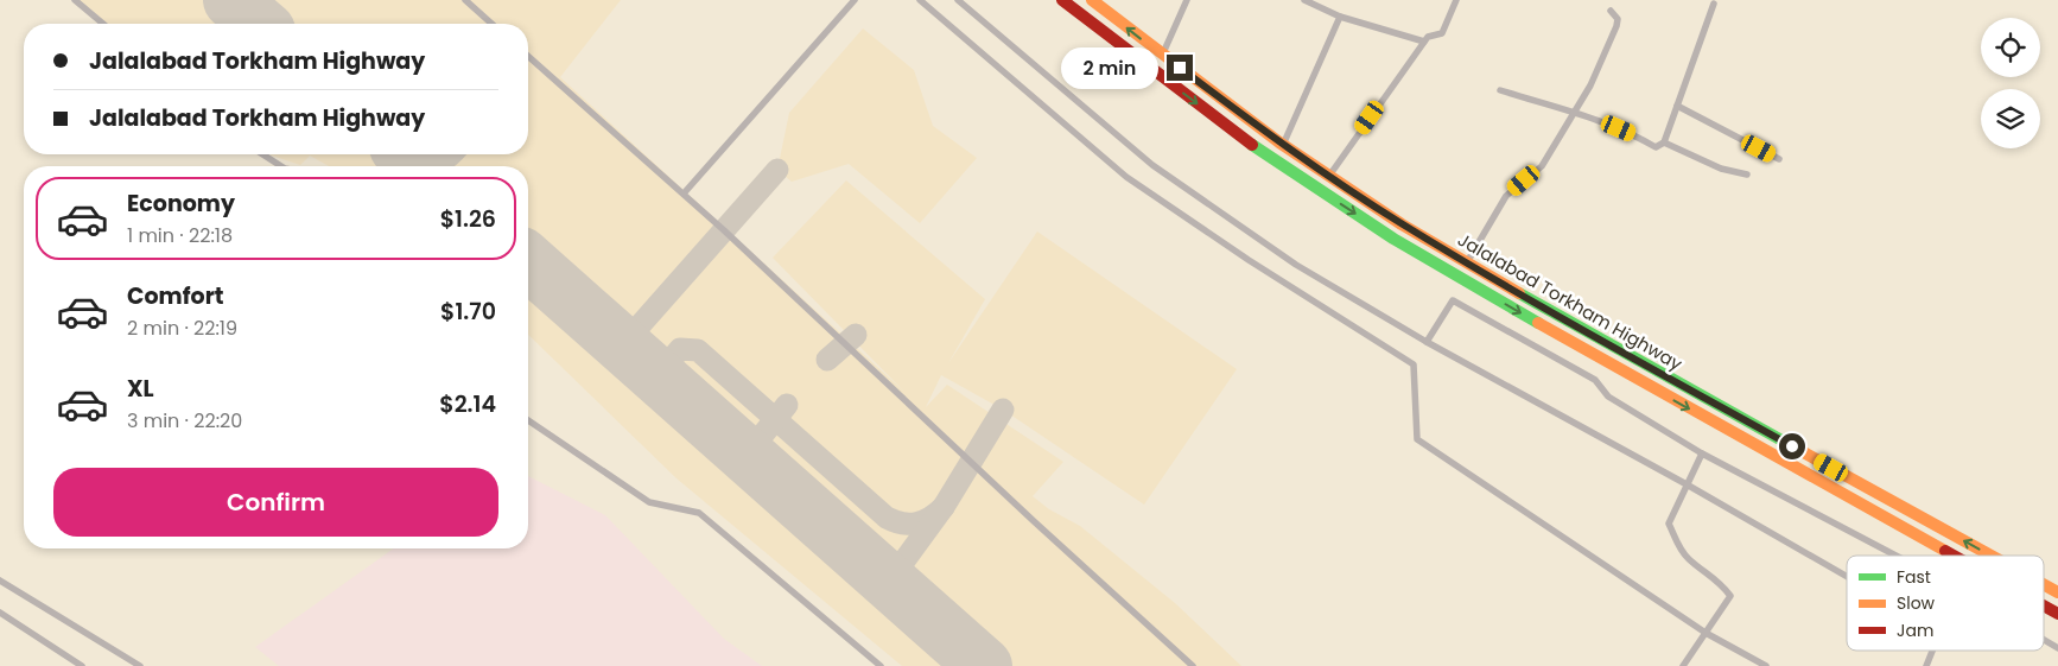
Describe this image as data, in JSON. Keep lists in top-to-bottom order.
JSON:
{
  "streets": {
    "highway": ["Jalalabad Torkham Highway"]
  },
  "legend": ["Fast", "Slow", "Jam"],
  "page": {
    "banner": ["Jalalabad Torkham Highway", "Jalalabad Torkham Highway"],
    "bubble": "2 min",
    "list": [
      {
        "name": "Economy",
        "note": "1 min · 22:18",
        "value": "$1.26"
      },
      {
        "name": "Comfort",
        "note": "2 min · 22:19",
        "value": "$1.70"
      },
      {
        "name": "XL",
        "note": "3 min · 22:20",
        "value": "$2.14"
      }
    ],
    "buttons": "Confirm"
  }
}
